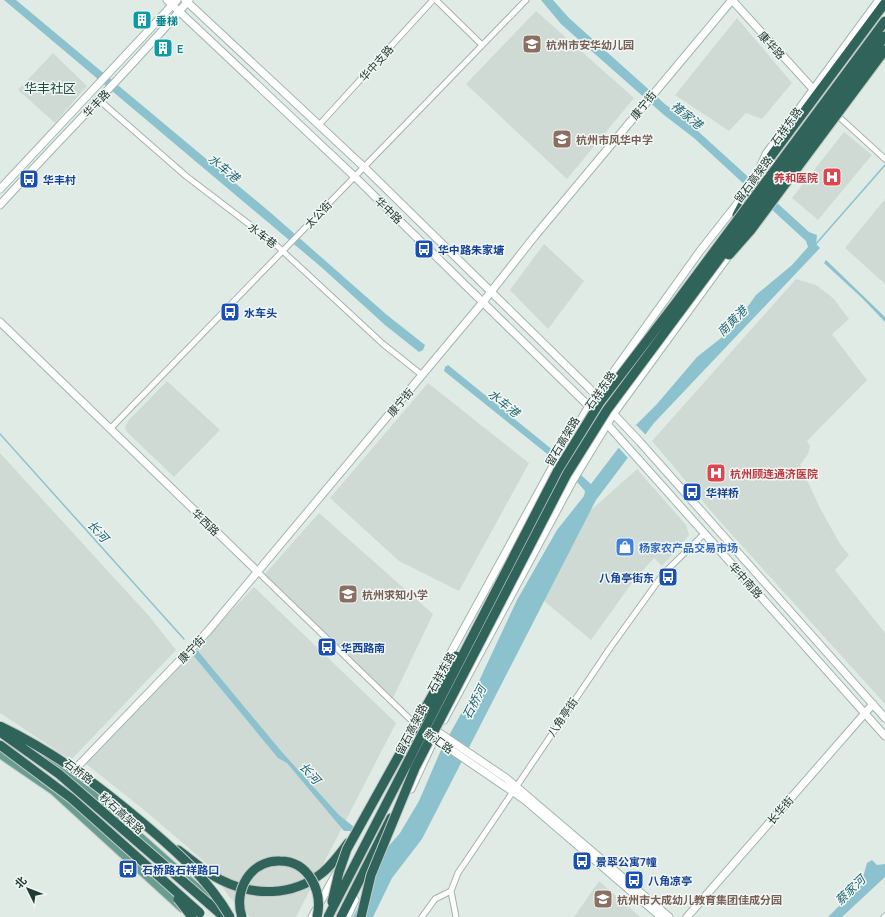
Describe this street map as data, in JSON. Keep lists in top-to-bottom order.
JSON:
{
  "streets": {
    "highway": ["留石高架路", "秋石高架路"],
    "main road": [
      "康华路",
      "华丰路",
      "康宁街",
      "石祥东路",
      "华中路",
      "华西路",
      "华中南路",
      "新汇路",
      "石桥路",
      "长华街"
    ],
    "street": [
      "华中支路",
      "太公街",
      "水车巷",
      "八角亭街"
    ]
  },
  "crossings": [
    ["康华路", "康宁街"],
    ["康华路", "石祥东路"],
    ["华中支路", "华中路"],
    ["华丰路", "华中路"],
    ["华丰路", "水车巷"],
    ["康宁街", "华中路"],
    ["康宁街", "水车巷"],
    ["康宁街", "华西路"],
    ["康宁街", "石桥路"],
    ["石祥东路", "华中路"],
    ["石祥东路", "华西路"],
    ["石祥东路", "新汇路"],
    ["华中路", "太公街"],
    ["华中路", "华中南路"],
    ["太公街", "水车巷"],
    ["太公街", "华西路"],
    ["华西路", "新汇路"],
    ["华中南路", "八角亭街"],
    ["华中南路", "长华街"],
    ["八角亭街", "新汇路"]
  ],
  "districts": ["华丰社区"],
  "water": [
    "褚家港",
    "水车港",
    "南黄港",
    "长河",
    "石桥河",
    "蔡家河"
  ],
  "places": {
    "building": ["垂梯", "E"],
    "school or university": [
      "杭州市安华幼儿园",
      "杭州市风华中学",
      "杭州求知小学",
      "杭州市大成幼儿教育集团佳成分园"
    ],
    "hospital": ["养和医院", "杭州顾连通济医院"],
    "bus stop": [
      "华丰村",
      "华中路朱家塘",
      "水车头",
      "华祥桥",
      "八角亭街东",
      "华西路南",
      "景翆公寓7幢",
      "石桥路石祥路口",
      "八角凉亭"
    ],
    "shop": ["杨家农产品交易市场"]
  },
  "north": "top left"
}
